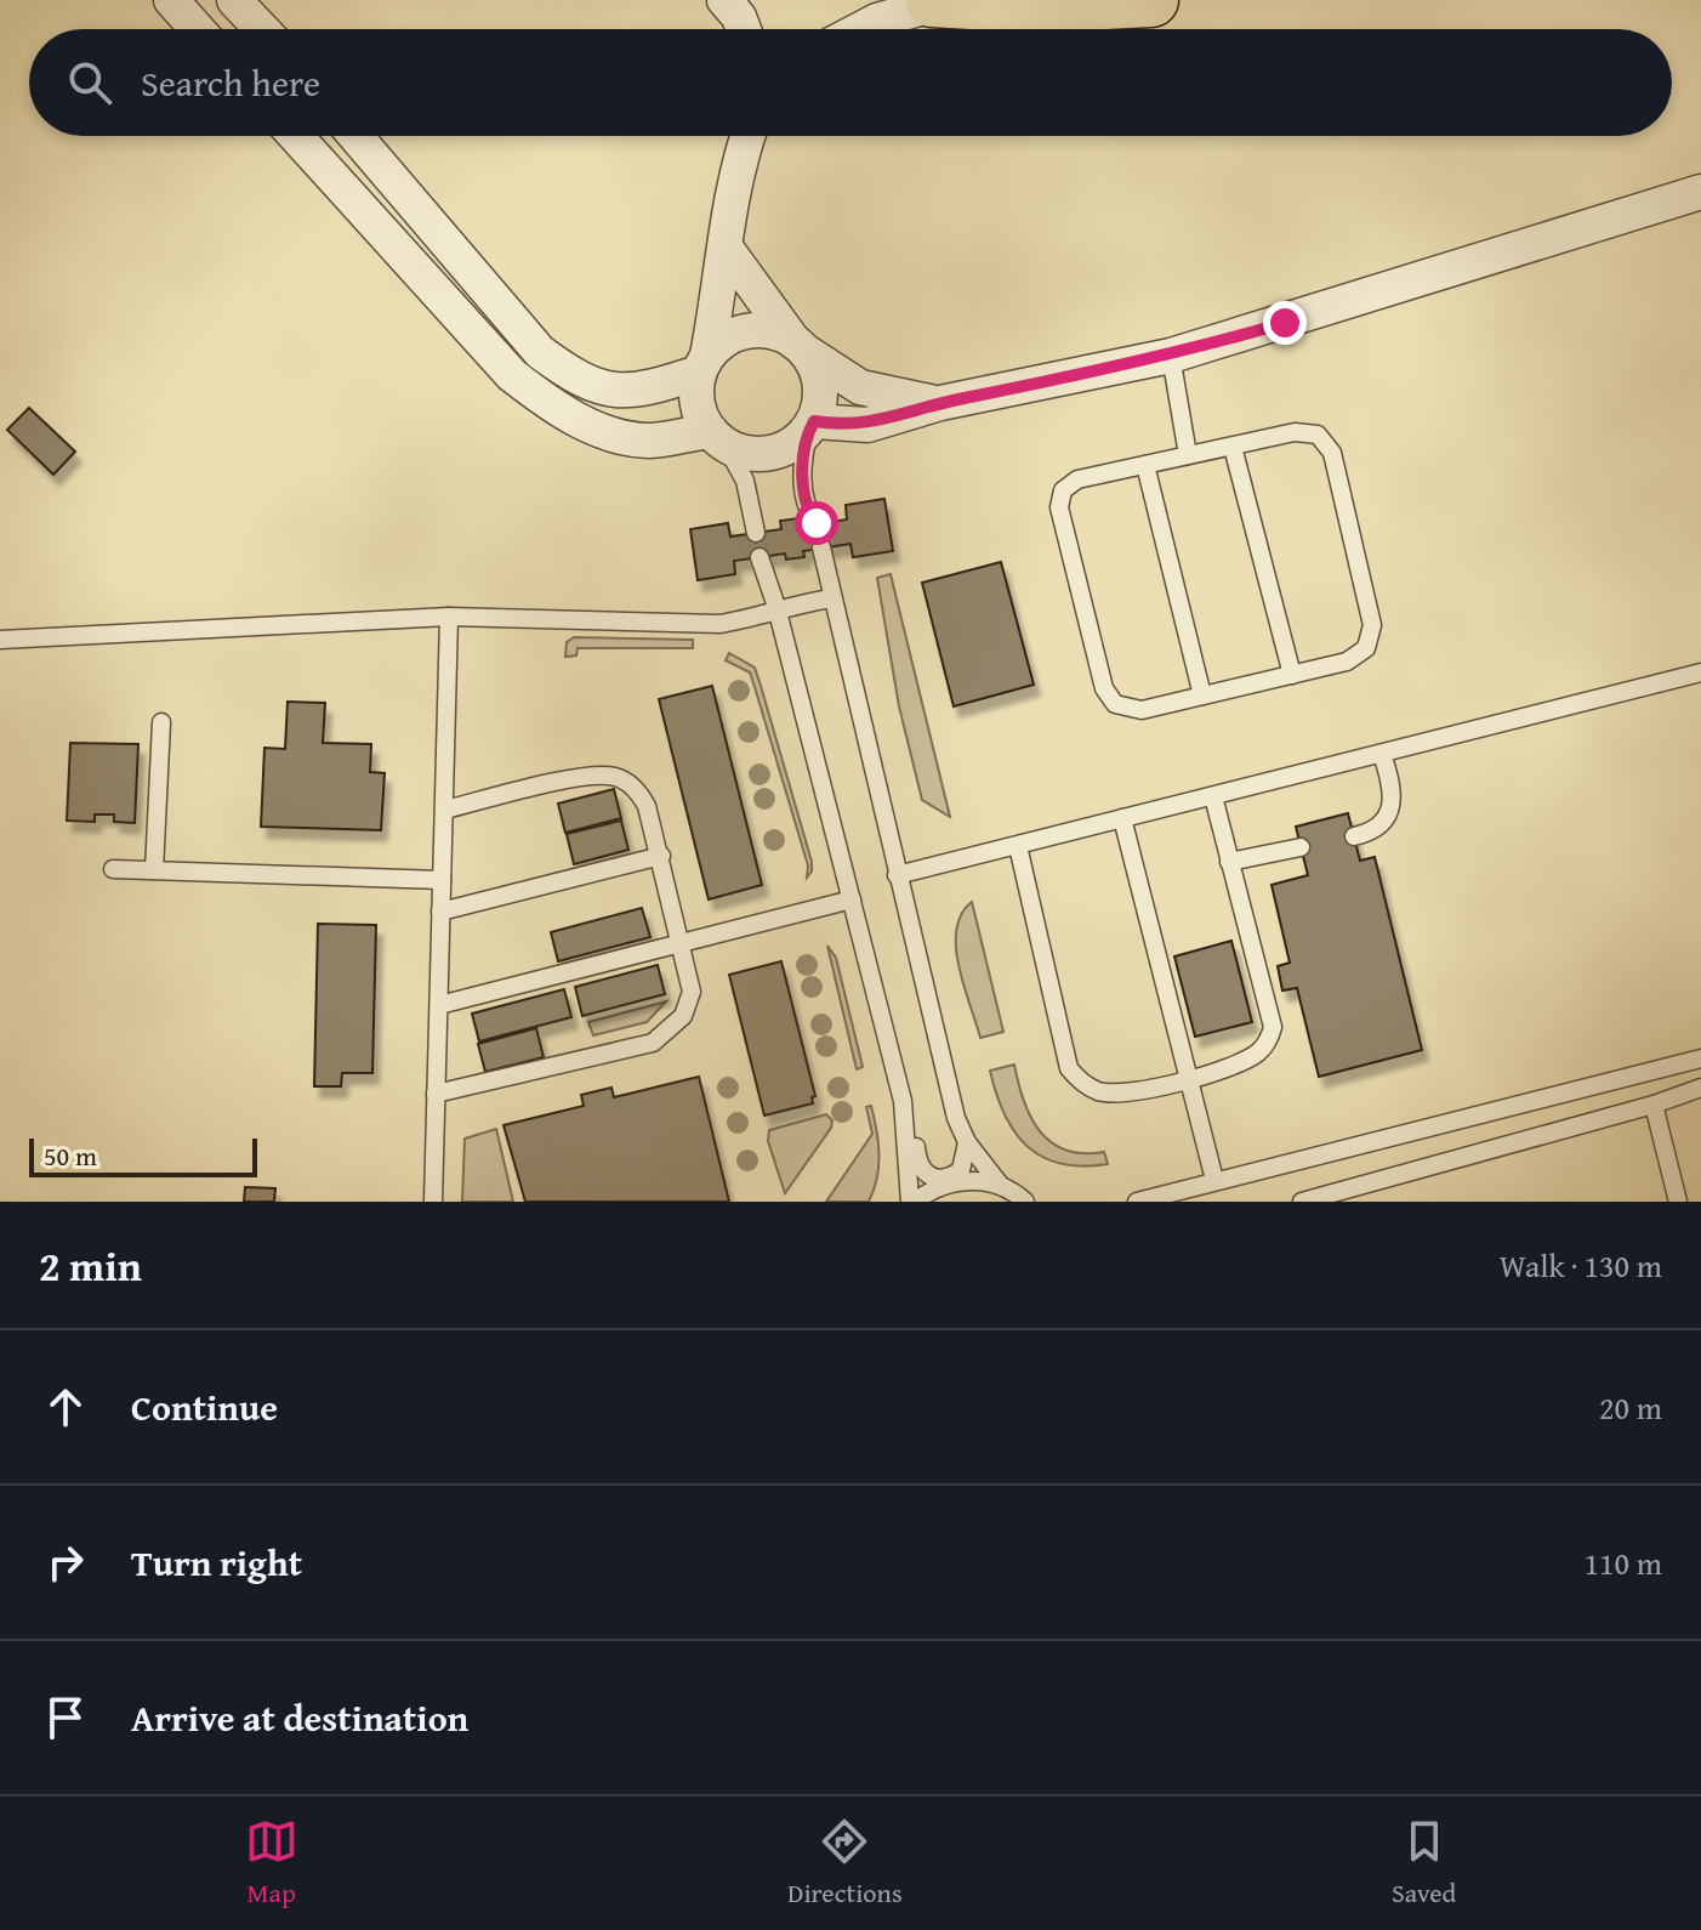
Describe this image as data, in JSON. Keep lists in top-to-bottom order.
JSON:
{
  "scale_bar": "50 m",
  "page": {
    "search": "Search here",
    "scale": "50 m",
    "heading": ["2 min", "Walk · 130 m"],
    "list": [
      ["Continue", "20 m"],
      ["Turn right", "110 m"],
      "Arrive at destination"
    ],
    "nav": ["Map", "Directions", "Saved"]
  }
}
